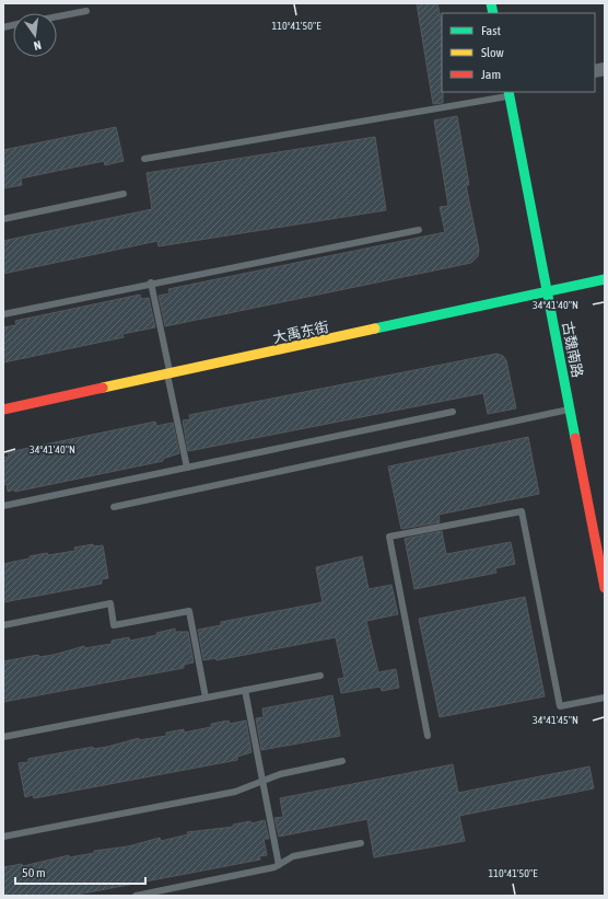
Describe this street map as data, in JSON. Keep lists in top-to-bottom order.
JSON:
{
  "streets": {
    "street": ["大禹东街", "古魏南路"]
  },
  "crossings": [
    ["大禹东街", "古魏南路"]
  ],
  "legend": ["Fast", "Slow", "Jam"],
  "scale_bar": "50 m",
  "north": "bottom",
  "coordinates": ["110°41'50\"E", "34°41'40\"N", "34°41'45\"N"]
}
